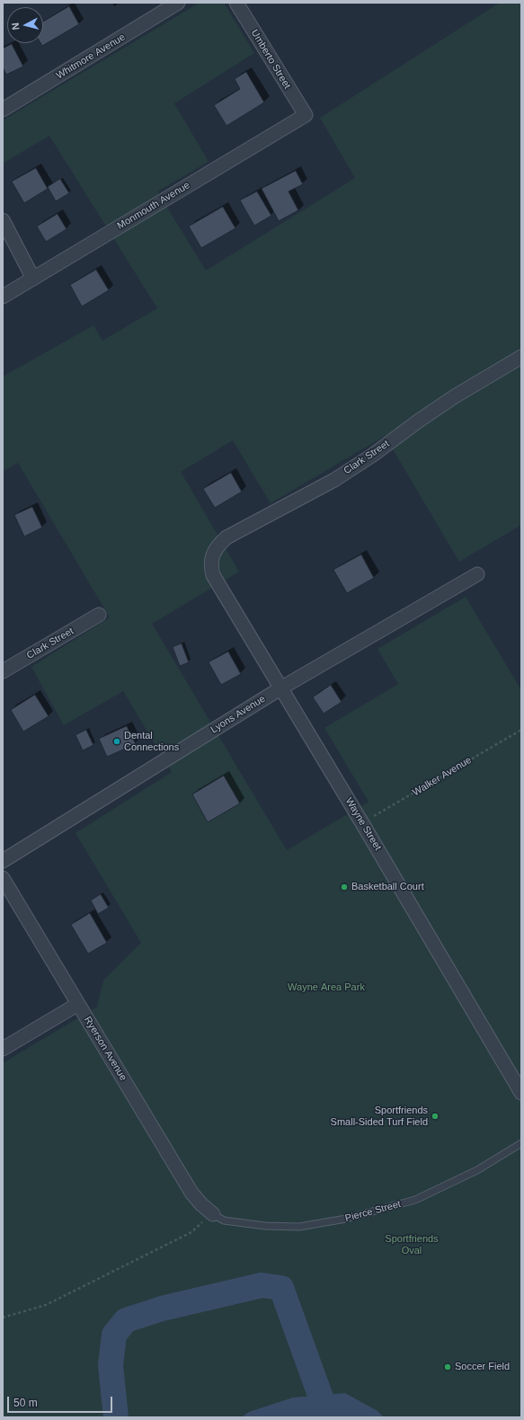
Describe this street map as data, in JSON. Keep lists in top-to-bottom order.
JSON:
{
  "streets": {
    "street": [
      "Whitmore Avenue",
      "Umberto Street",
      "Monmouth Avenue",
      "Clark Street",
      "Lyons Avenue",
      "Wayne Street",
      "Ryerson Avenue"
    ],
    "lane": ["Pierce Street"],
    "path": ["Walker Avenue"]
  },
  "crossings": [
    ["Umberto Street", "Monmouth Avenue"],
    ["Clark Street", "Wayne Street"],
    ["Lyons Avenue", "Wayne Street"],
    ["Walker Avenue", "Wayne Street"],
    ["Ryerson Avenue", "Pierce Street"]
  ],
  "parks": ["Wayne Area Park", "Sportfriends Oval"],
  "places": [
    "Dental Connections",
    "Basketball Court",
    "Sportfriends Small-Sided Turf Field",
    "Soccer Field"
  ],
  "scale_bar": "50 m",
  "north": "left"
}
